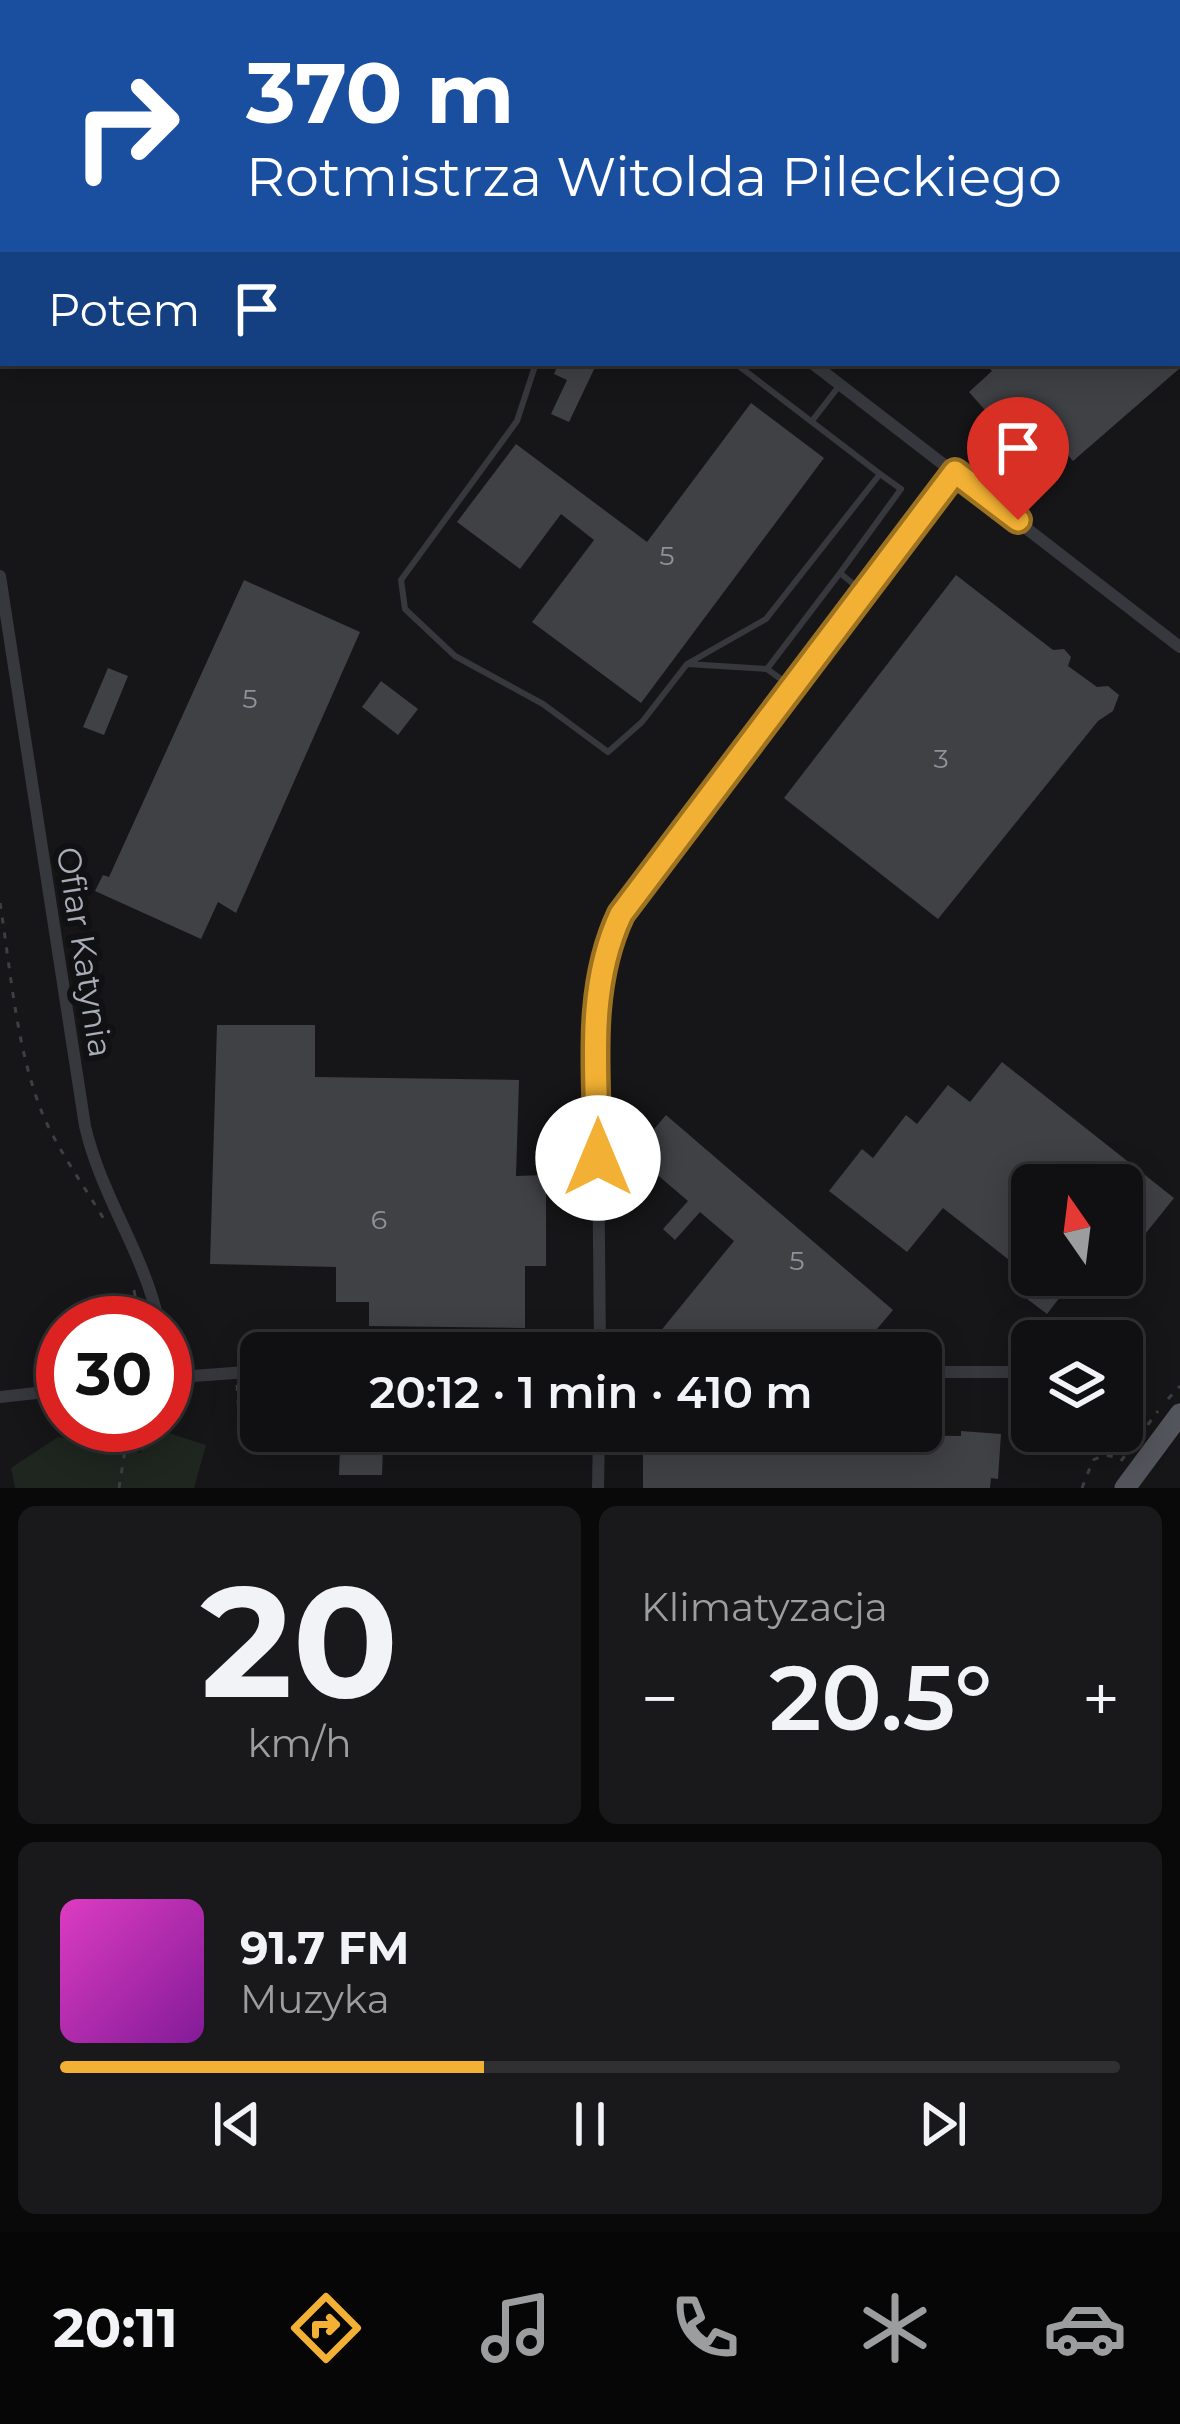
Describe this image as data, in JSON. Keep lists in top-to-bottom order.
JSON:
{
  "streets": {
    "street": ["Ofiar Katynia"]
  },
  "house_numbers": [
    "5",
    "5",
    "3",
    "6",
    "5"
  ],
  "north": "top",
  "page": {
    "turn": ["370 m", "Rotmistrza Witolda Pileckiego"],
    "then": "Potem",
    "limit": "30",
    "trip": "20:12 · 1 min · 410 m",
    "tile": [
      ["20", "km/h"],
      "Klimatyzacja"
    ],
    "heat": ["−", "20.5°", "+"],
    "song": ["91.7 FM", "Muzyka"],
    "tabs": "20:11"
  }
}
